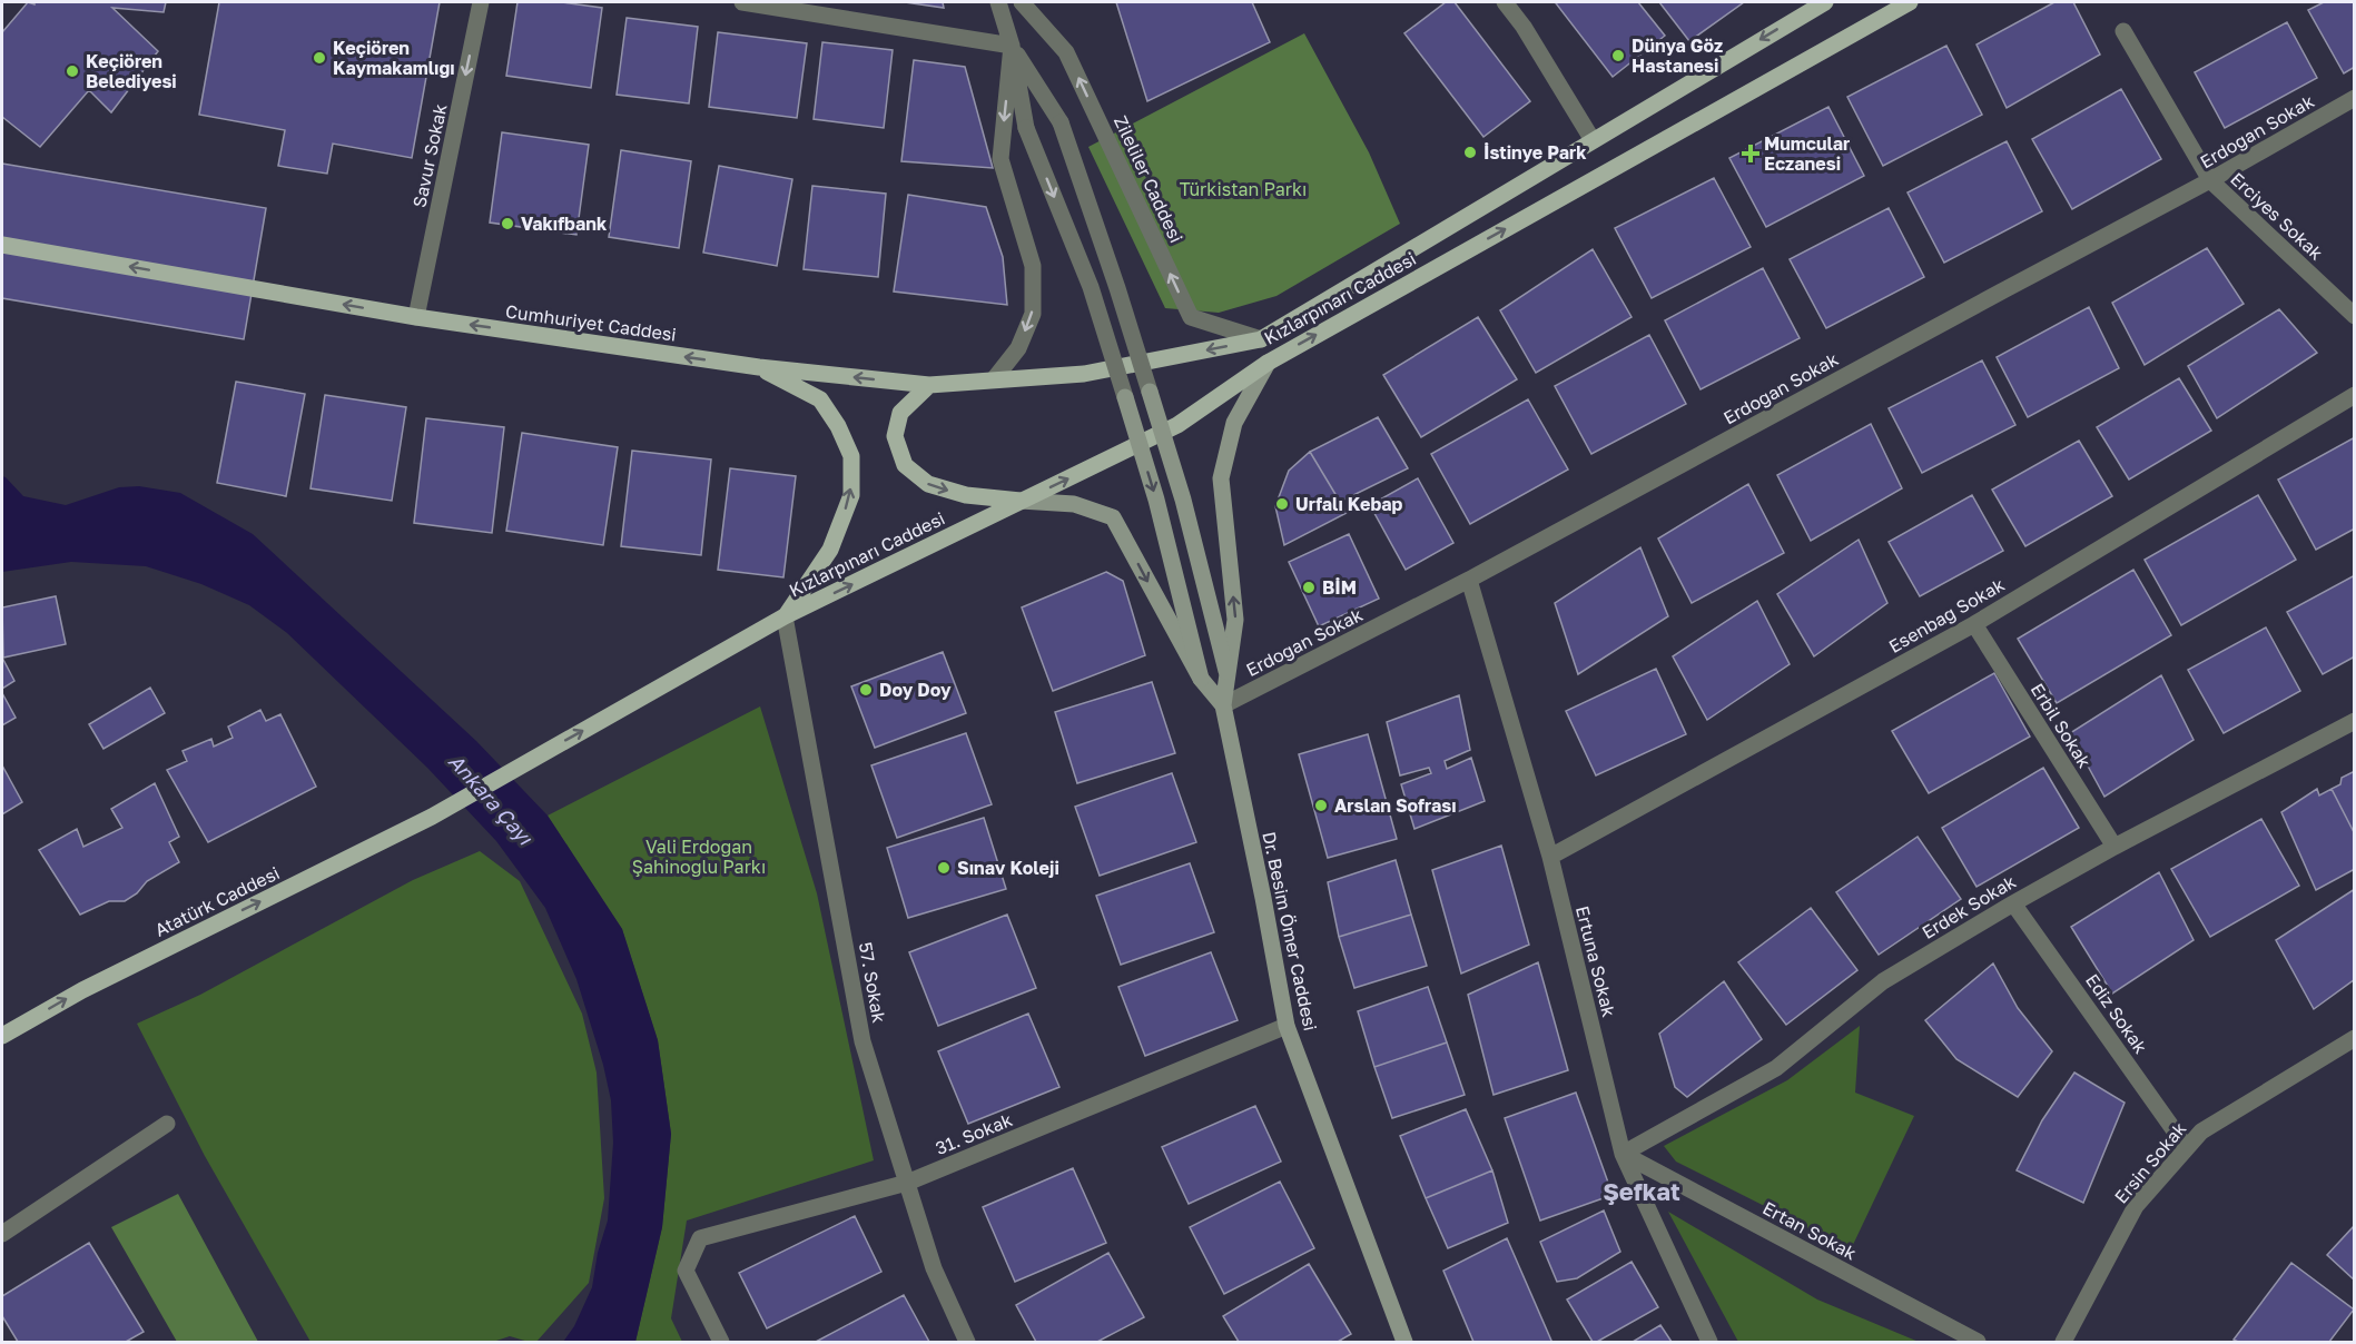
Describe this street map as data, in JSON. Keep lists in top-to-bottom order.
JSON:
{
  "streets": {
    "main road": [
      "Kızlarpınarı Caddesi",
      "Cumhuriyet Caddesi",
      "Atatürk Caddesi",
      "Dr. Besim Ömer Caddesi"
    ],
    "street": [
      "Erdoğan Sokak",
      "Savur Sokak",
      "Zileliler Caddesi",
      "Erciyes Sokak",
      "Esenbağ Sokak",
      "Erbil Sokak",
      "Erdek Sokak",
      "Ertuna Sokak",
      "57. Sokak",
      "Ediz Sokak",
      "31. Sokak",
      "Ersin Sokak",
      "Ertan Sokak"
    ]
  },
  "crossings": [
    ["Erdoğan Sokak", "Erciyes Sokak"],
    ["Erdoğan Sokak", "Dr. Besim Ömer Caddesi"],
    ["Erdoğan Sokak", "Ertuna Sokak"],
    ["Savur Sokak", "Cumhuriyet Caddesi"],
    ["Zileliler Caddesi", "Kızlarpınarı Caddesi"],
    ["Kızlarpınarı Caddesi", "Cumhuriyet Caddesi"],
    ["Kızlarpınarı Caddesi", "Atatürk Caddesi"],
    ["Kızlarpınarı Caddesi", "57. Sokak"],
    ["Esenbağ Sokak", "Erbil Sokak"],
    ["Esenbağ Sokak", "Ertuna Sokak"],
    ["Erbil Sokak", "Erdek Sokak"],
    ["Erdek Sokak", "Ertuna Sokak"],
    ["Erdek Sokak", "Ediz Sokak"],
    ["Erdek Sokak", "Ertan Sokak"],
    ["Dr. Besim Ömer Caddesi", "31. Sokak"],
    ["Ertuna Sokak", "Ertan Sokak"],
    ["57. Sokak", "31. Sokak"],
    ["Ediz Sokak", "Ersin Sokak"]
  ],
  "one_way": ["Savur Sokak", "Cumhuriyet Caddesi", "Atatürk Caddesi"],
  "districts": ["Şefkat"],
  "water": ["Ankara Çayı"],
  "parks": ["Türkistan Parkı", "Vali Erdoğan Şahinoğlu Parkı"],
  "places": {
    "other": [
      "Dünya Göz Hastanesi",
      "Keçiören Kaymakamlığı",
      "Keçiören Belediyesi",
      "İstinye Park",
      "Vakıfbank",
      "Urfalı Kebap",
      "BİM",
      "Doy Doy",
      "Arslan Sofrası",
      "Sınav Koleji"
    ],
    "health": ["Mumcular Eczanesi"]
  }
}
